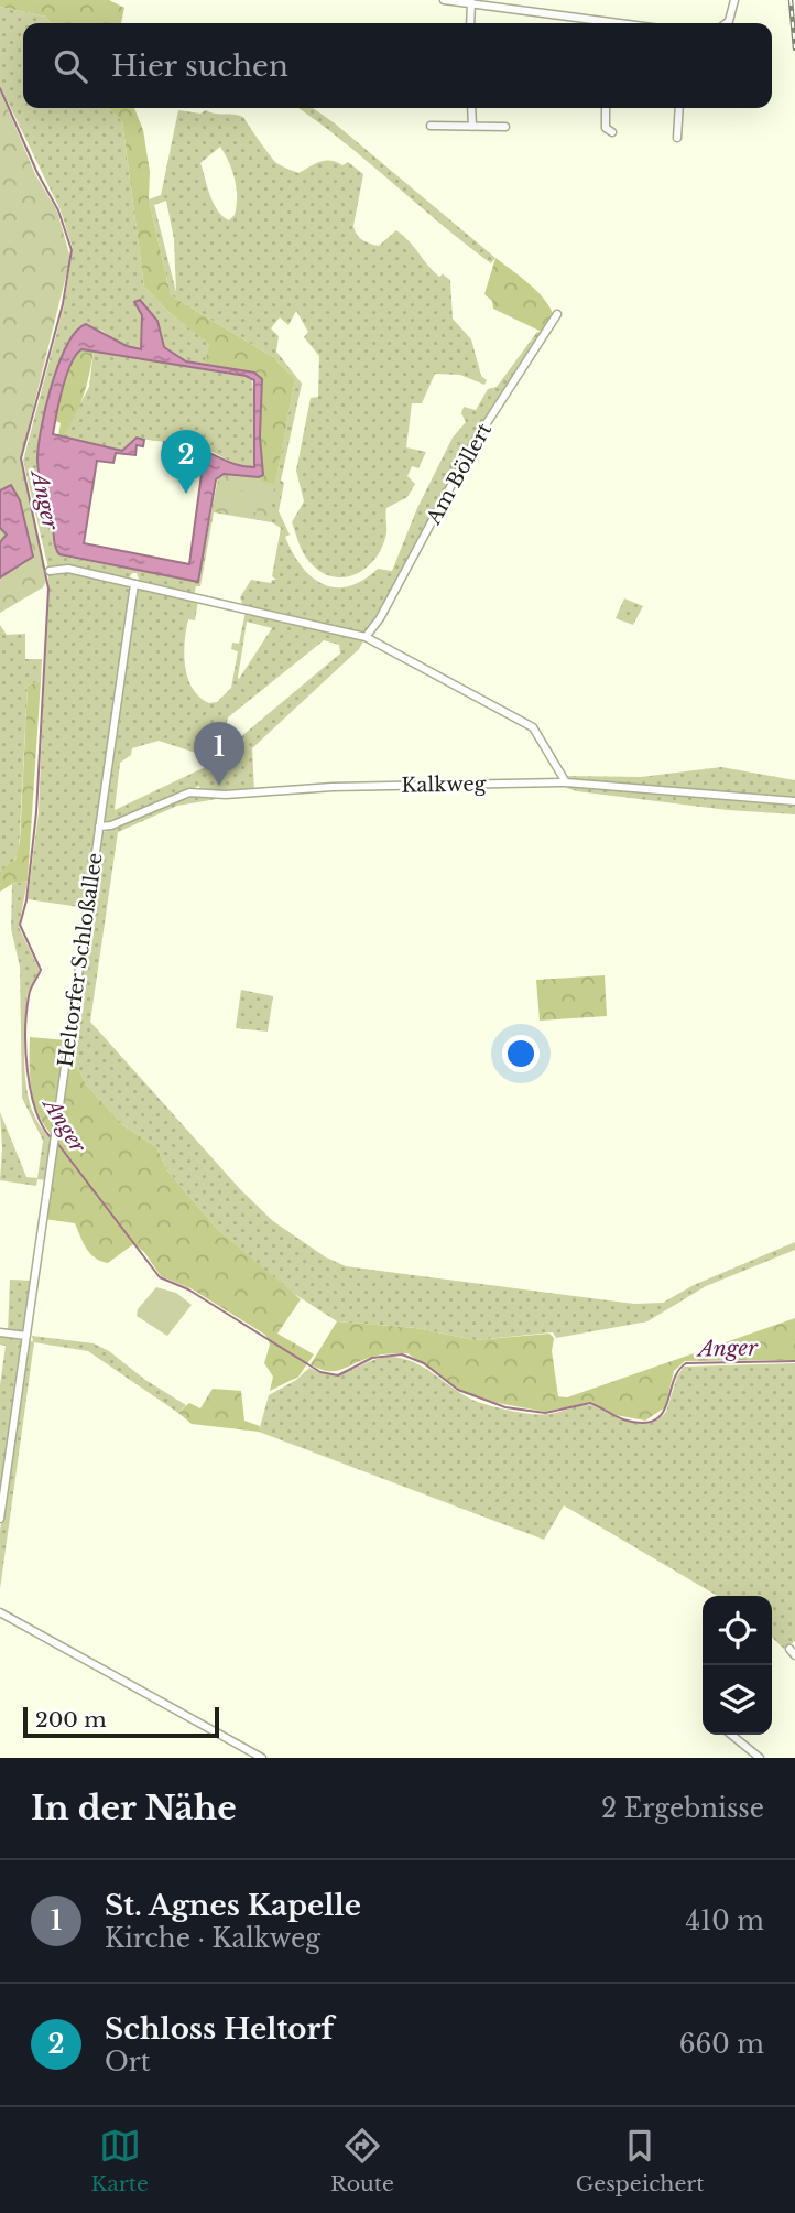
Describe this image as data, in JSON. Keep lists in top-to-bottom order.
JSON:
{
  "streets": {
    "street": ["Am Böllert", "Kalkweg", "Heltorfer Schloßallee"]
  },
  "crossings": [
    ["Kalkweg", "Heltorfer Schloßallee"]
  ],
  "water": ["Anger"],
  "scale_bar": "200 m",
  "page": {
    "search": "Hier suchen",
    "pins": ["2", "1"],
    "scale": "200 m",
    "heading": ["In der Nähe", "2 Ergebnisse"],
    "list": [
      {
        "mark": "1",
        "name": "St. Agnes Kapelle",
        "note": "Kirche · Kalkweg",
        "value": "410 m"
      },
      {
        "mark": "2",
        "name": "Schloss Heltorf",
        "note": "Ort",
        "value": "660 m"
      }
    ],
    "nav": ["Karte", "Route", "Gespeichert"]
  }
}
